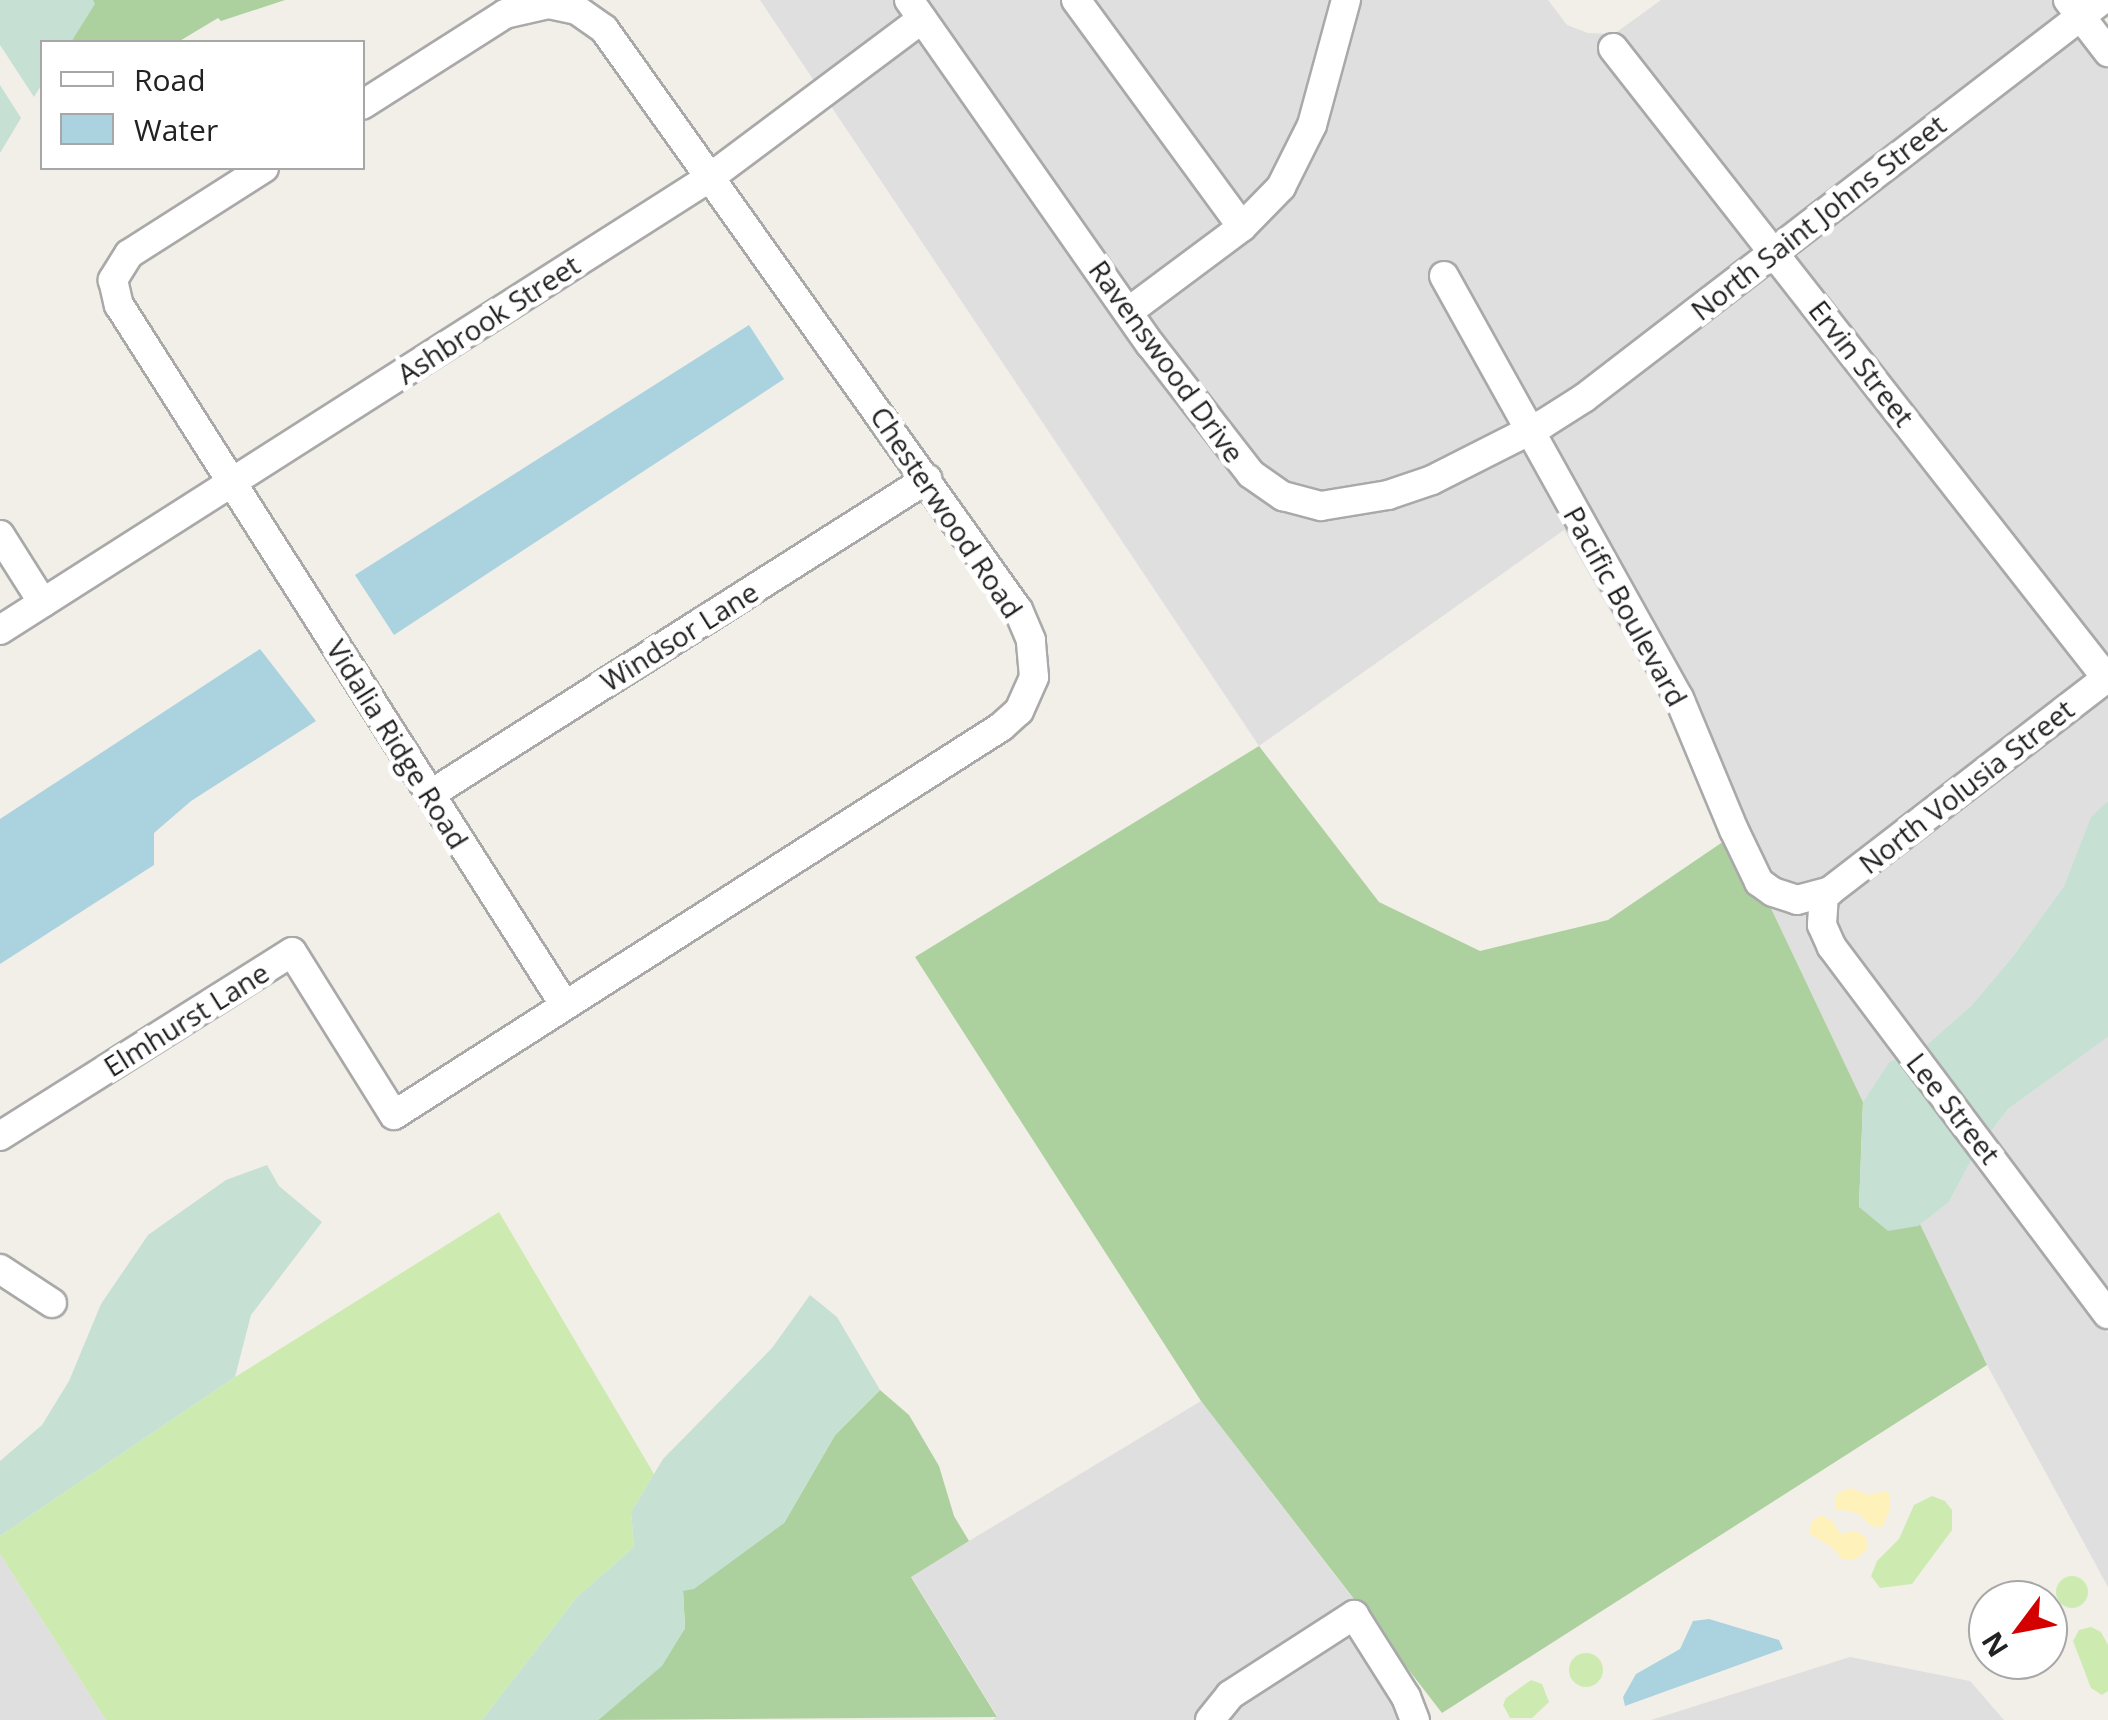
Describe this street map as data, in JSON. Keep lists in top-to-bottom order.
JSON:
{
  "streets": {
    "street": [
      "North Saint Johns Street",
      "Ashbrook Street",
      "Ravenswood Drive",
      "Ervin Street",
      "Chesterwood Road",
      "Pacific Boulevard",
      "Windsor Lane",
      "Vidalia Ridge Road",
      "North Volusia Street",
      "Elmhurst Lane",
      "Lee Street"
    ]
  },
  "crossings": [
    ["North Saint Johns Street", "Ravenswood Drive"],
    ["North Saint Johns Street", "Ervin Street"],
    ["North Saint Johns Street", "Pacific Boulevard"],
    ["Ashbrook Street", "Ravenswood Drive"],
    ["Ashbrook Street", "Chesterwood Road"],
    ["Ashbrook Street", "Vidalia Ridge Road"],
    ["Ravenswood Drive", "Pacific Boulevard"],
    ["Ervin Street", "North Volusia Street"],
    ["Chesterwood Road", "Windsor Lane"],
    ["Chesterwood Road", "Vidalia Ridge Road"],
    ["Chesterwood Road", "Elmhurst Lane"],
    ["Pacific Boulevard", "North Volusia Street"],
    ["Pacific Boulevard", "Lee Street"],
    ["Windsor Lane", "Vidalia Ridge Road"],
    ["Vidalia Ridge Road", "Elmhurst Lane"],
    ["North Volusia Street", "Lee Street"]
  ],
  "legend": ["Road", "Water"],
  "north": "bottom left"
}
